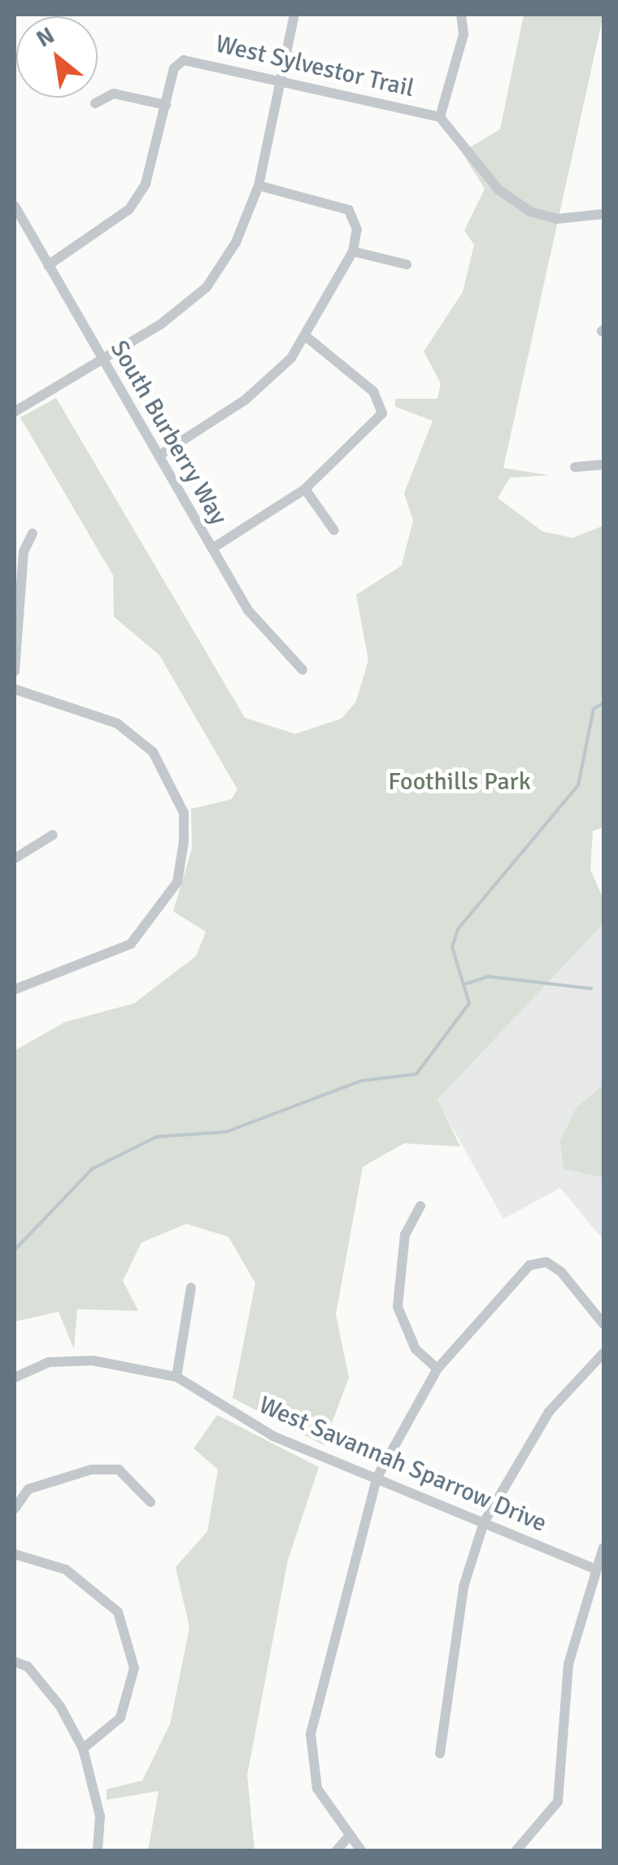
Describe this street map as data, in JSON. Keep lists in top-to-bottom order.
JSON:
{
  "streets": {
    "street": ["West Sylvestor Trail", "South Burberry Way", "West Savannah Sparrow Drive"]
  },
  "crossings": [
    ["West Sylvestor Trail", "South Burberry Way"]
  ],
  "parks": ["Foothills Park"],
  "north": "top left"
}
